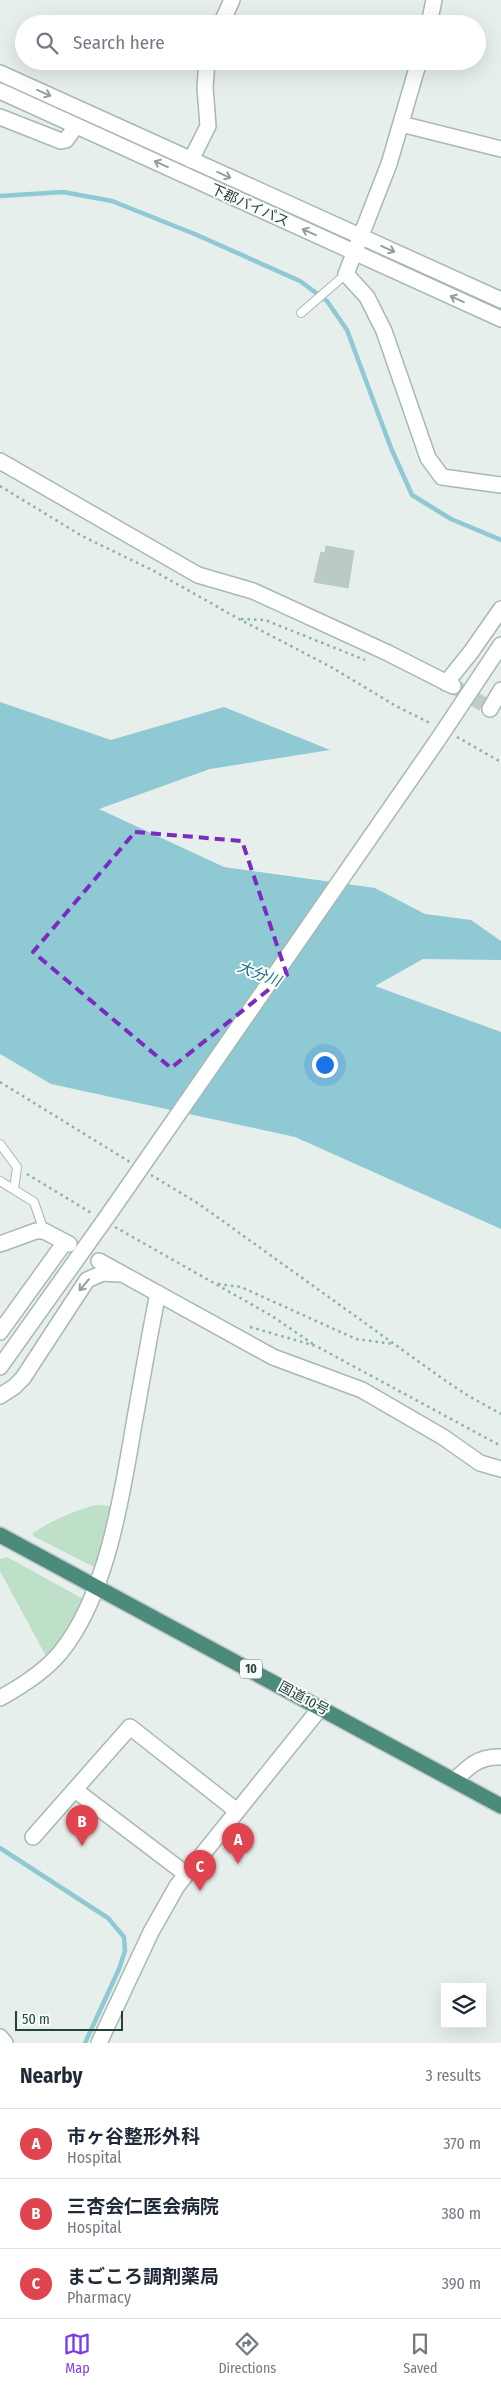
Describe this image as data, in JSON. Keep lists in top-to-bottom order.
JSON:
{
  "streets": {
    "highway": ["10", "国道10号"],
    "street": ["下郡バイパス"]
  },
  "water": ["大分川"],
  "scale_bar": "50 m",
  "page": {
    "search": "Search here",
    "pins": ["B", "A", "C"],
    "scale": "50 m",
    "heading": ["Nearby", "3 results"],
    "list": [
      {
        "mark": "A",
        "name": "市ヶ谷整形外科",
        "note": "Hospital",
        "value": "370 m"
      },
      {
        "mark": "B",
        "name": "三杏会仁医会病院",
        "note": "Hospital",
        "value": "380 m"
      },
      {
        "mark": "C",
        "name": "まごころ調剤薬局",
        "note": "Pharmacy",
        "value": "390 m"
      }
    ],
    "nav": ["Map", "Directions", "Saved"]
  }
}
